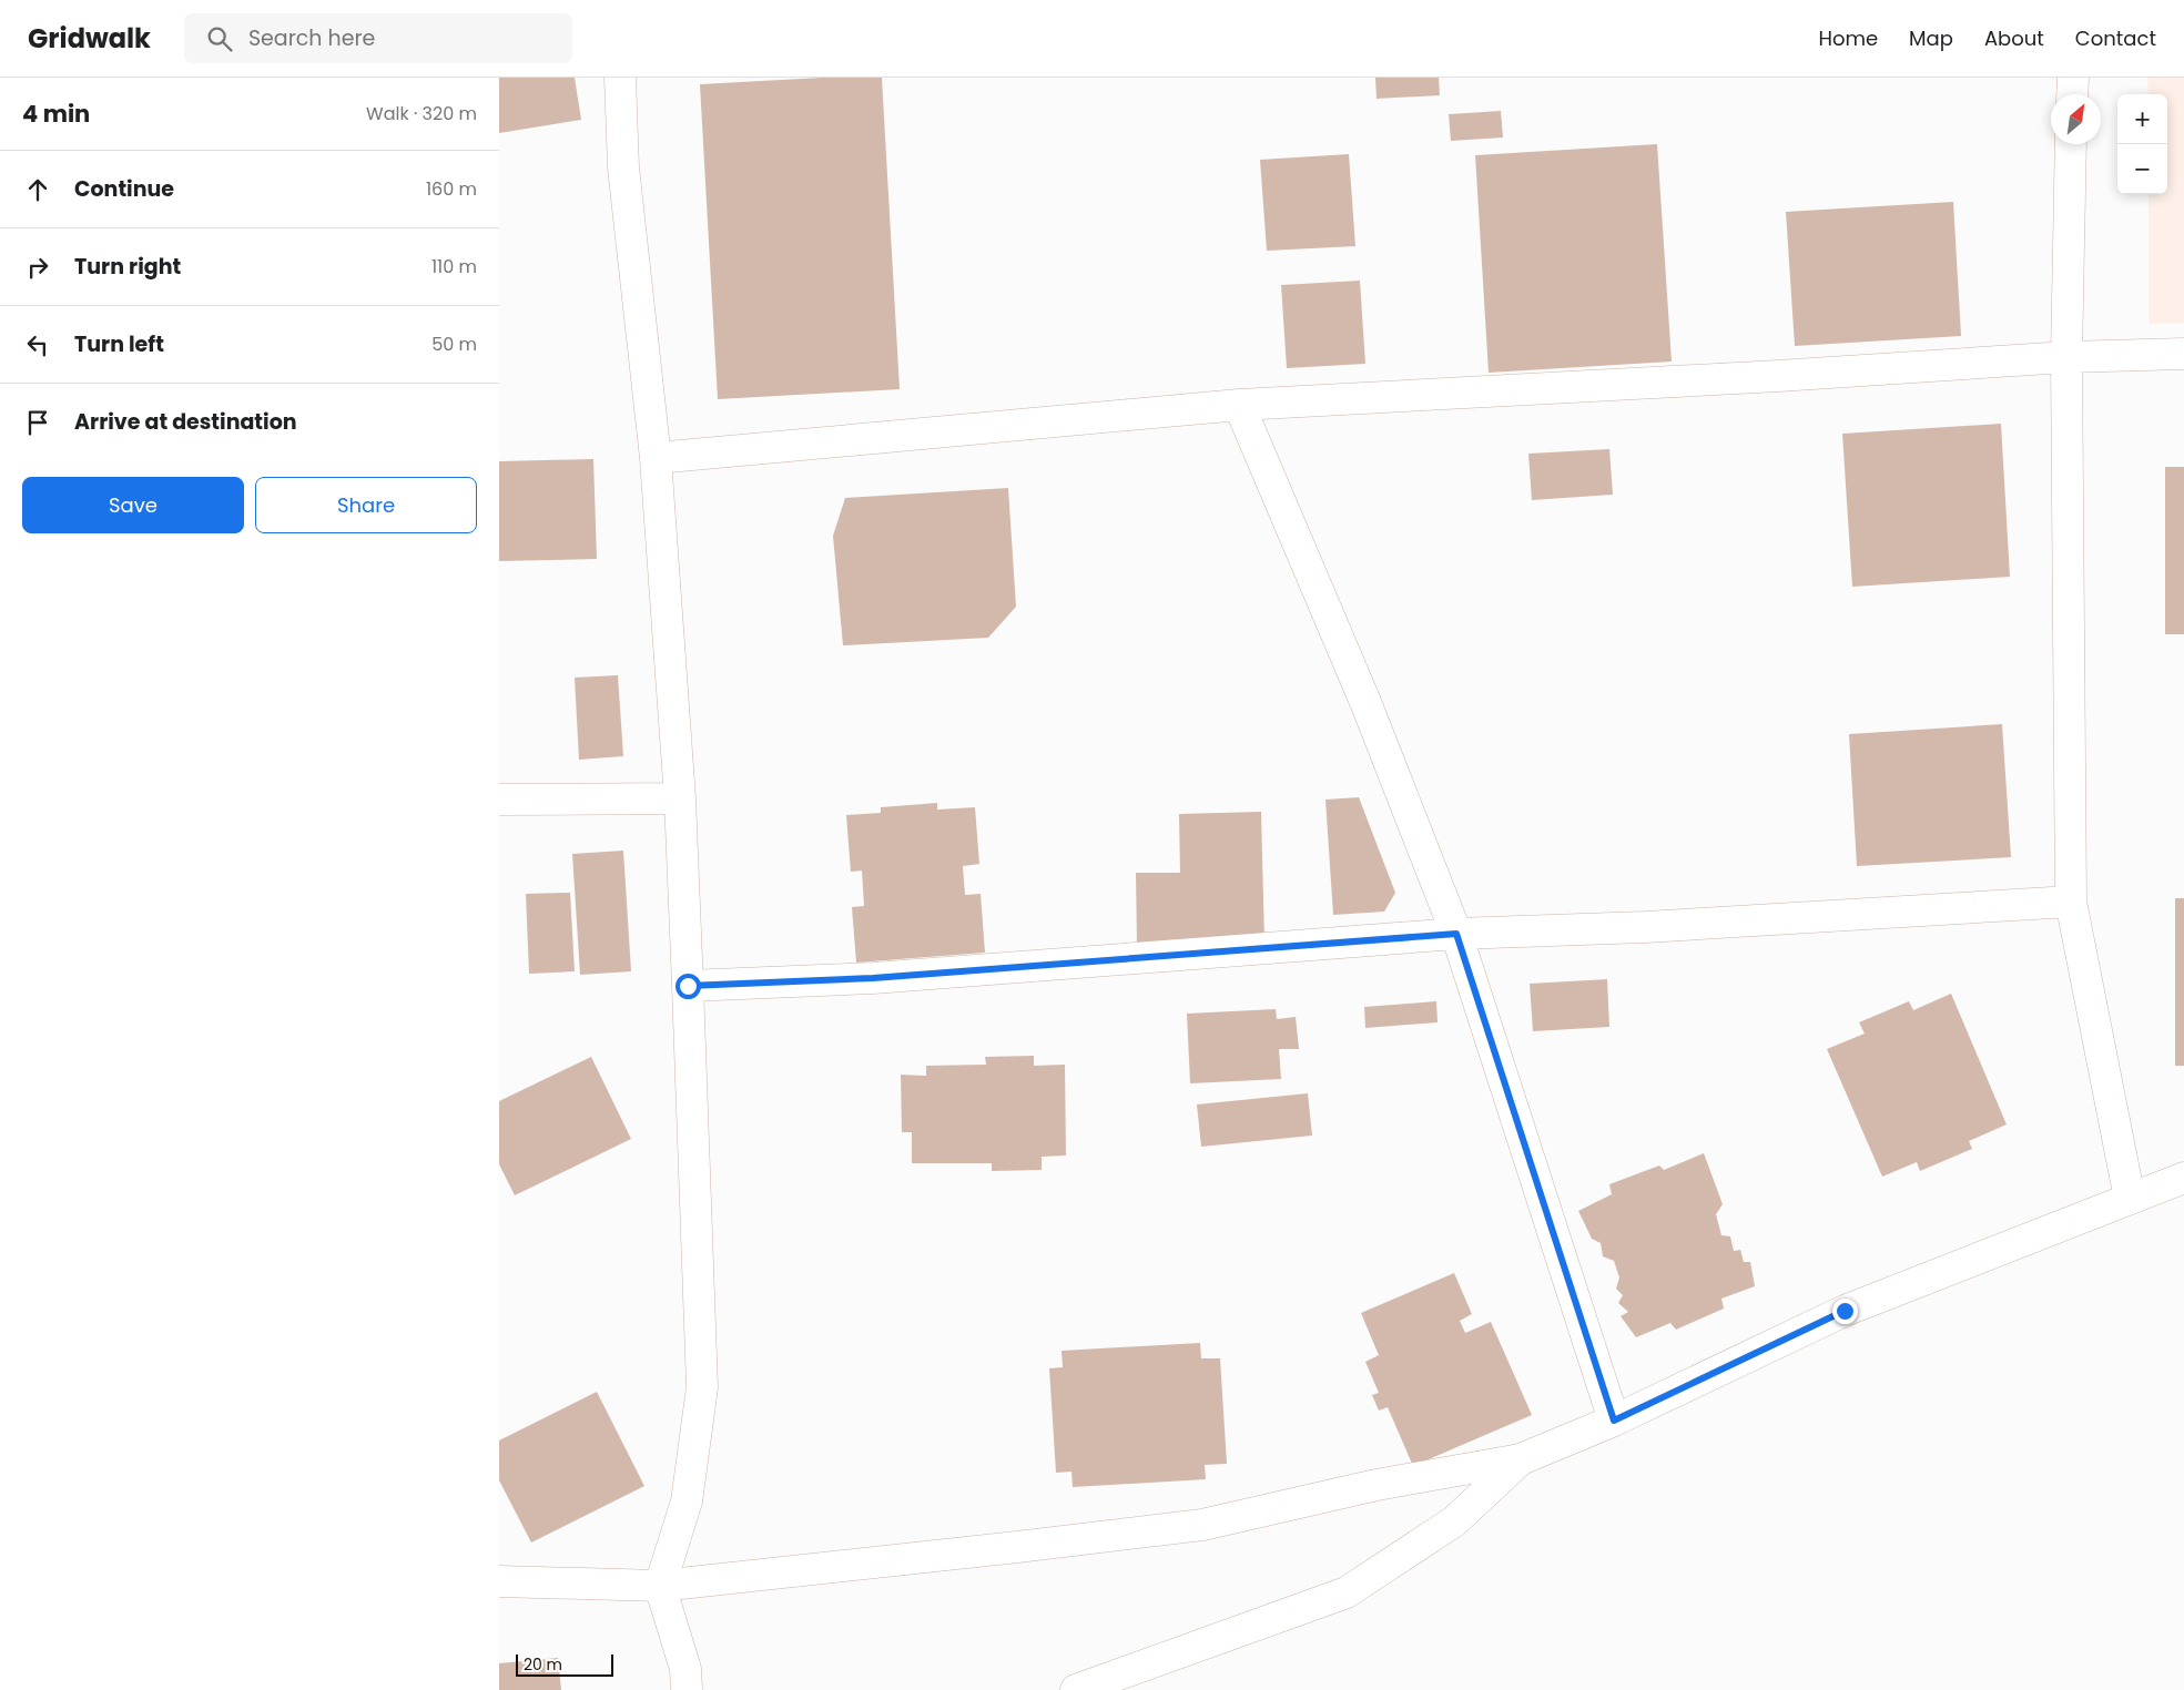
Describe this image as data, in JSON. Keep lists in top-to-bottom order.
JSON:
{
  "scale_bar": "20 m",
  "north": "top right",
  "page": {
    "header": "Gridwalk",
    "search": "Search here",
    "nav": [
      "Home",
      "Map",
      "About",
      "Contact"
    ],
    "heading": ["4 min", "Walk · 320 m"],
    "map_buttons": ["+", "−"],
    "list": [
      ["Continue", "160 m"],
      ["Turn right", "110 m"],
      ["Turn left", "50 m"],
      "Arrive at destination"
    ],
    "buttons": ["Save", "Share"],
    "scale": "20 m"
  }
}
